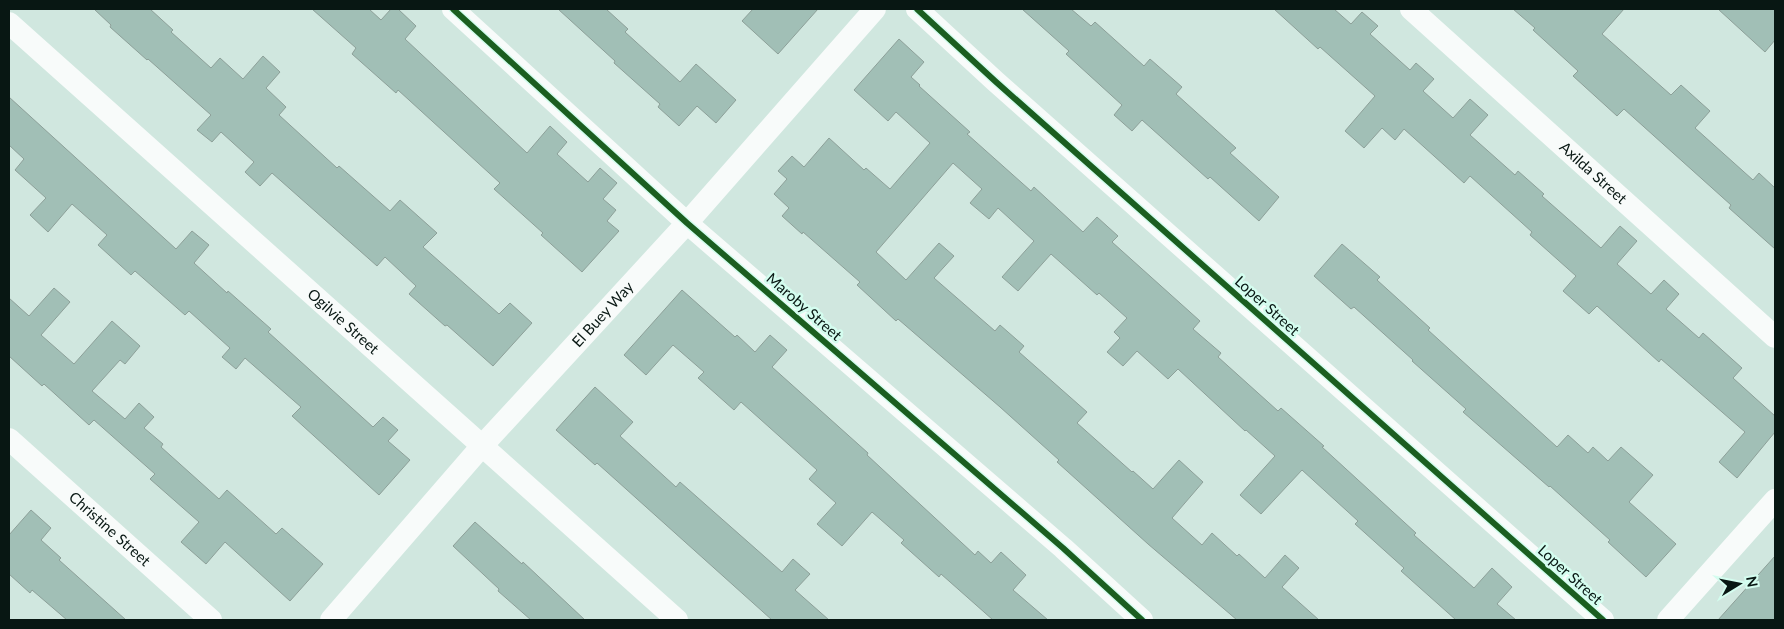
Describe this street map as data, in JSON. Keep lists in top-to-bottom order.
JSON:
{
  "streets": {
    "street": [
      "Axilda Street",
      "Loper Street",
      "Maroby Street",
      "El Buey Way",
      "Ogilvie Street",
      "Christine Street"
    ]
  },
  "crossings": [
    ["Maroby Street", "El Buey Way"],
    ["El Buey Way", "Ogilvie Street"]
  ],
  "north": "right"
}
